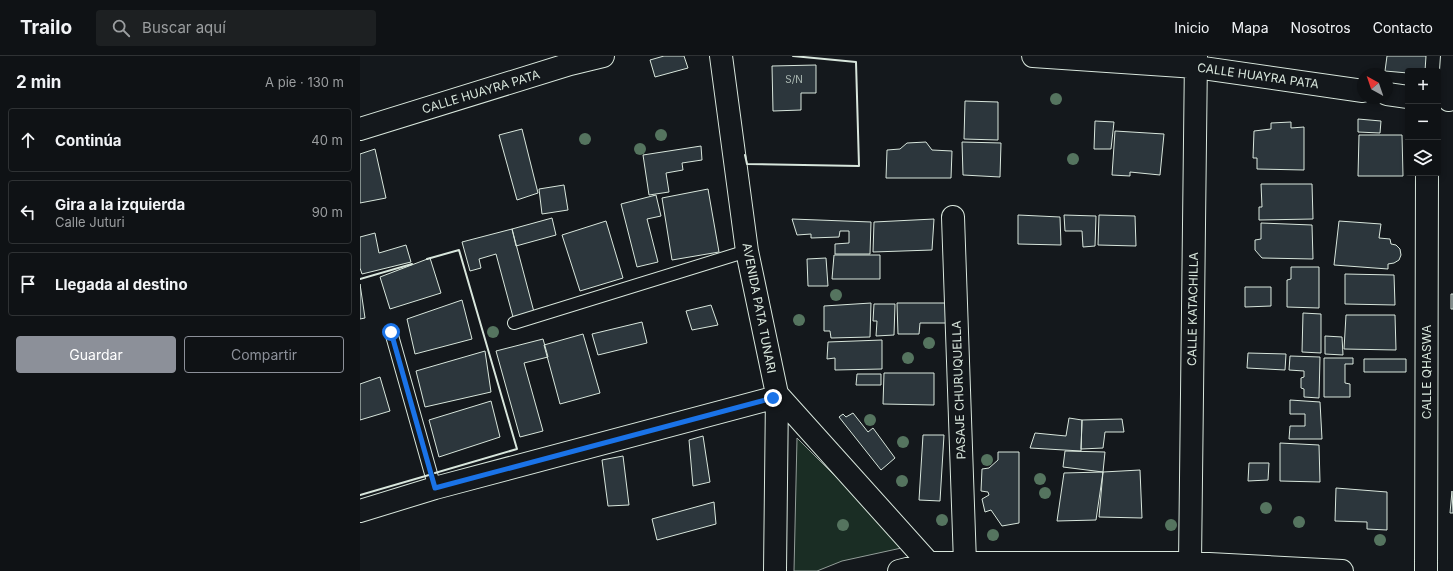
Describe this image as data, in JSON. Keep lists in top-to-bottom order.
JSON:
{
  "streets": {
    "street": [
      "CALLE HUAYRA PATA",
      "AVENIDA PATA TUNARI",
      "CALLE KATACHILLA",
      "CALLE QHASWA",
      "PASAJE CHURUQUELLA"
    ]
  },
  "crossings": [
    ["CALLE HUAYRA PATA", "CALLE KATACHILLA"]
  ],
  "house_numbers": ["S/N"],
  "north": "top left",
  "page": {
    "header": "Trailo",
    "search": "Buscar aquí",
    "nav": [
      "Inicio",
      "Mapa",
      "Nosotros",
      "Contacto"
    ],
    "heading": ["2 min", "A pie · 130 m"],
    "map_buttons": ["+", "−"],
    "list": [
      ["Continúa", "40 m"],
      ["Gira a la izquierda", "Calle Juturi", "90 m"],
      "Llegada al destino"
    ],
    "buttons": ["Guardar", "Compartir"]
  }
}
